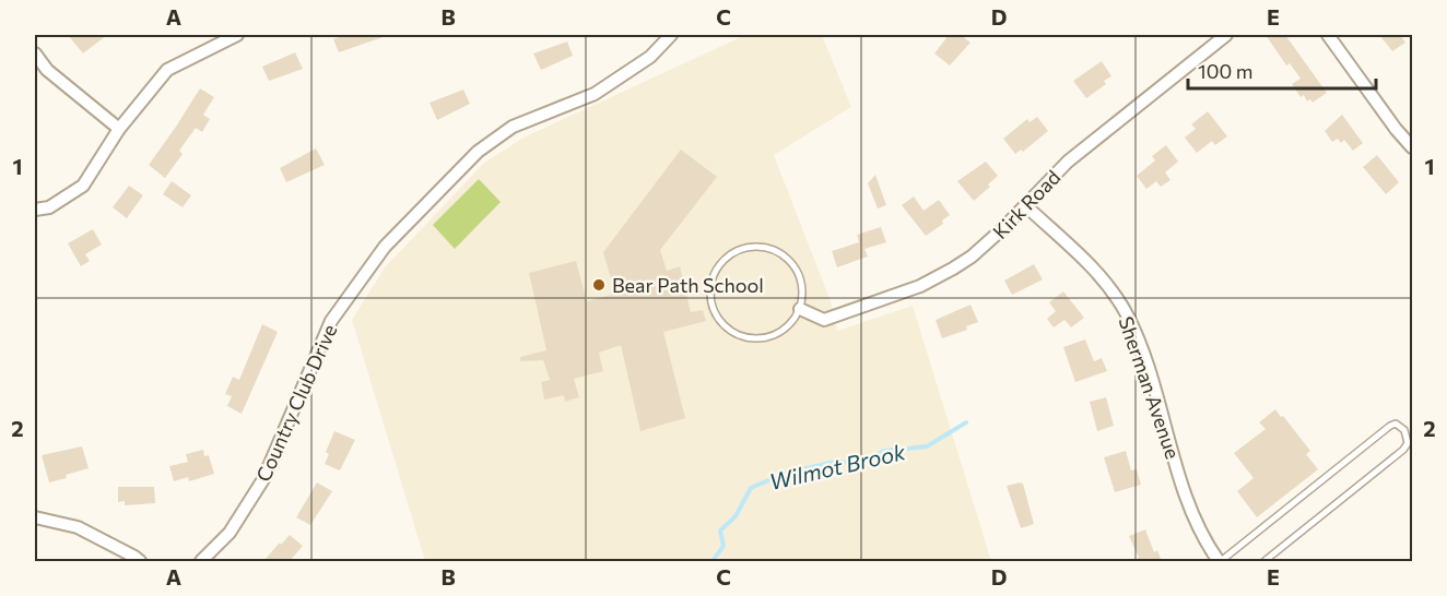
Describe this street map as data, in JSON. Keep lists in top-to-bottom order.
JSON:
{
  "streets": {
    "street": ["Kirk Road", "Sherman Avenue", "Country Club Drive"]
  },
  "crossings": [
    ["Kirk Road", "Sherman Avenue"]
  ],
  "water": ["Wilmot Brook"],
  "places": ["Bear Path School"],
  "scale_bar": "100 m",
  "grid": {
    "columns": [
      "A",
      "B",
      "C",
      "D",
      "E"
    ],
    "rows": ["1", "2"]
  }
}
